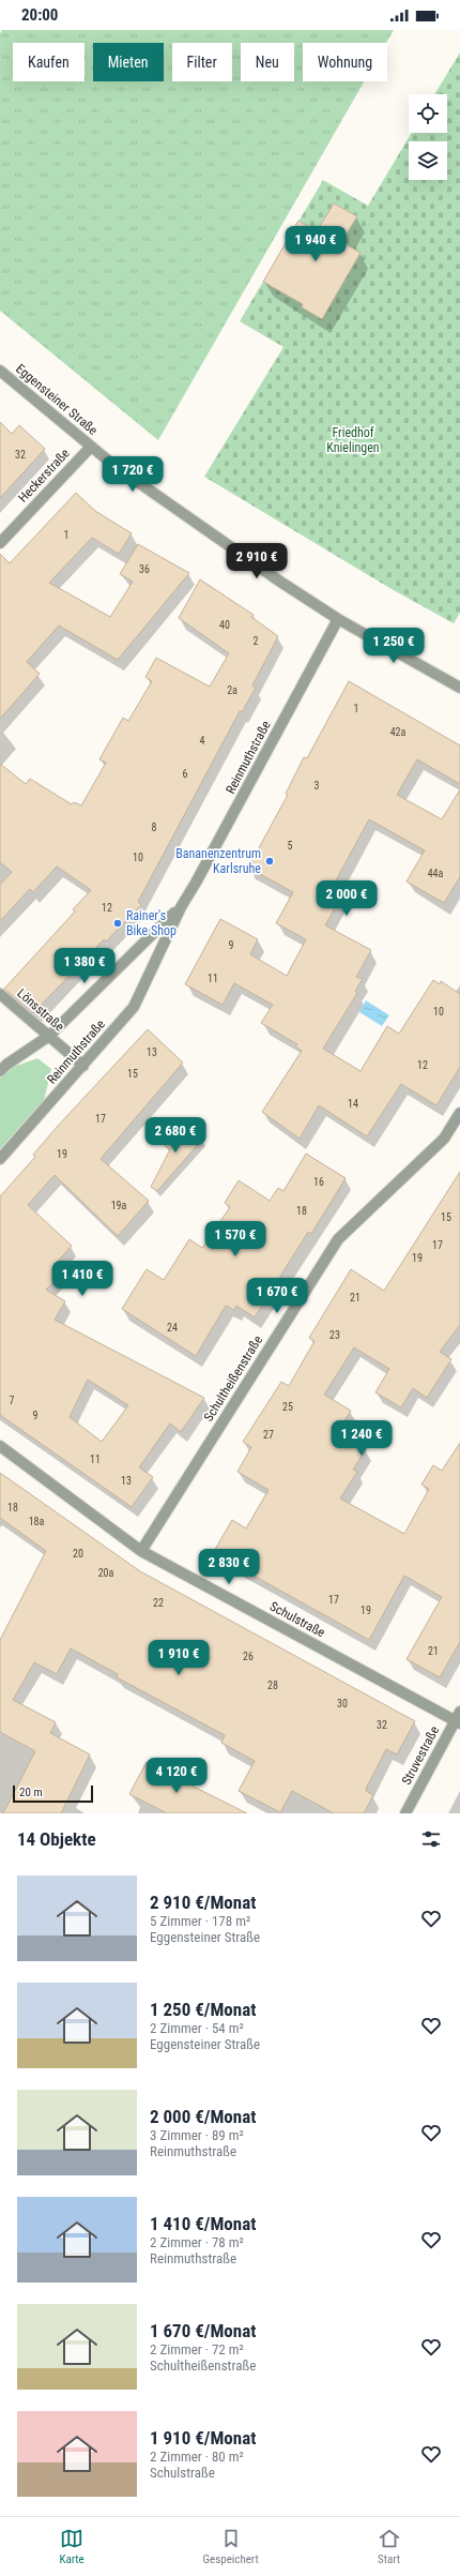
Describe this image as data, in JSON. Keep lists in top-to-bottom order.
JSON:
{
  "streets": {
    "street": [
      "Eggensteiner Straße",
      "Heckerstraße",
      "Reinmuthstraße",
      "Lönsstraße",
      "Schultheißenstraße",
      "Schulstraße",
      "Struvestraße"
    ]
  },
  "crossings": [
    ["Eggensteiner Straße", "Heckerstraße"],
    ["Eggensteiner Straße", "Reinmuthstraße"],
    ["Reinmuthstraße", "Lönsstraße"],
    ["Schultheißenstraße", "Schulstraße"],
    ["Schulstraße", "Struvestraße"]
  ],
  "parks": ["Friedhof Knielingen"],
  "places": ["Bananenzentrum Karlsruhe", "Rainer's Bike Shop"],
  "house_numbers": [
    "32",
    "1",
    "36",
    "40",
    "2",
    "2a",
    "1",
    "42a",
    "4",
    "6",
    "3",
    "8",
    "5",
    "10",
    "44a",
    "12",
    "9",
    "11",
    "10",
    "13",
    "12",
    "15",
    "14",
    "17",
    "19",
    "16",
    "19a",
    "18",
    "15",
    "17",
    "19",
    "21",
    "24",
    "23",
    "7",
    "25",
    "9",
    "27",
    "11",
    "13",
    "18",
    "18a",
    "20",
    "20a",
    "17",
    "22",
    "19",
    "21",
    "26",
    "28",
    "30",
    "32"
  ],
  "scale_bar": "20 m",
  "page": {
    "status": "20:00",
    "chip": [
      "Kaufen",
      "Mieten",
      "Filter",
      "Neu",
      "Wohnung"
    ],
    "price": [
      "1 940 €",
      "1 720 €",
      "2 910 €",
      "1 250 €",
      "2 000 €",
      "1 380 €",
      "2 680 €",
      "1 570 €",
      "1 410 €",
      "1 670 €",
      "1 240 €",
      "2 830 €",
      "1 910 €",
      "4 120 €"
    ],
    "scale": "20 m",
    "heading": "14 Objekte",
    "list": [
      {
        "name": "2 910 €/Monat",
        "note": "5 Zimmer · 178 m² · Eggensteiner Straße"
      },
      {
        "name": "1 250 €/Monat",
        "note": "2 Zimmer · 54 m² · Eggensteiner Straße"
      },
      {
        "name": "2 000 €/Monat",
        "note": "3 Zimmer · 89 m² · Reinmuthstraße"
      },
      {
        "name": "1 410 €/Monat",
        "note": "2 Zimmer · 78 m² · Reinmuthstraße"
      },
      {
        "name": "1 670 €/Monat",
        "note": "2 Zimmer · 72 m² · Schultheißenstraße"
      },
      {
        "name": "1 910 €/Monat",
        "note": "2 Zimmer · 80 m² · Schulstraße"
      }
    ],
    "tabs": ["Karte", "Gespeichert", "Start"]
  }
}
